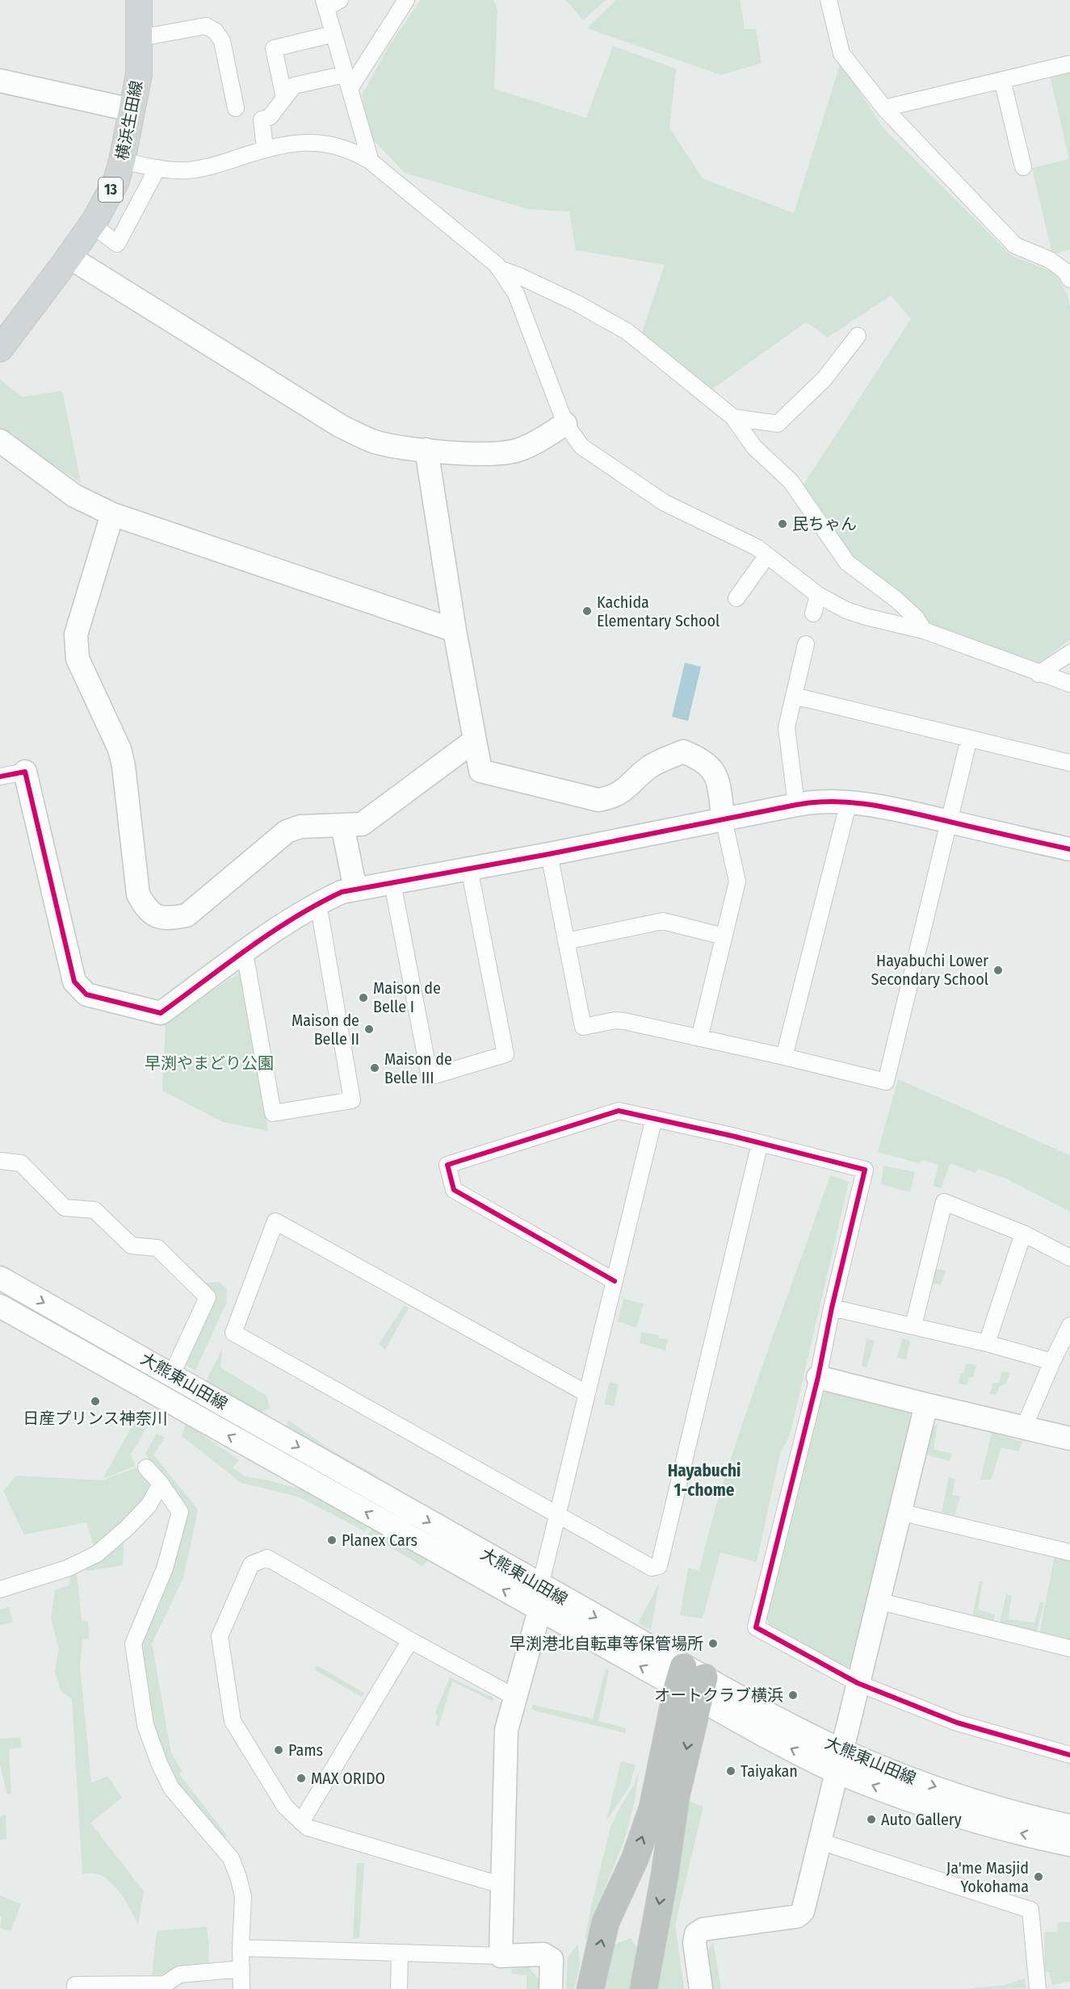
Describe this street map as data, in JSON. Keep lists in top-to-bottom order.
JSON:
{
  "streets": {
    "main road": ["横浜生田線", "13"],
    "street": ["大熊東山田線"]
  },
  "districts": ["Hayabuchi 1-chome"],
  "parks": ["早渕やまどり公園"],
  "places": [
    "民ちゃん",
    "Kachida Elementary School",
    "Hayabuchi Lower Secondary School",
    "Maison de Belle I",
    "Maison de Belle II",
    "Maison de Belle III",
    "日産プリンス神奈川",
    "Planex Cars",
    "早渕港北自転車等保管場所",
    "オートクラブ横浜",
    "Pams",
    "Taiyakan",
    "MAX ORIDO",
    "Auto Gallery",
    "Ja'me Masjid Yokohama"
  ]
}
